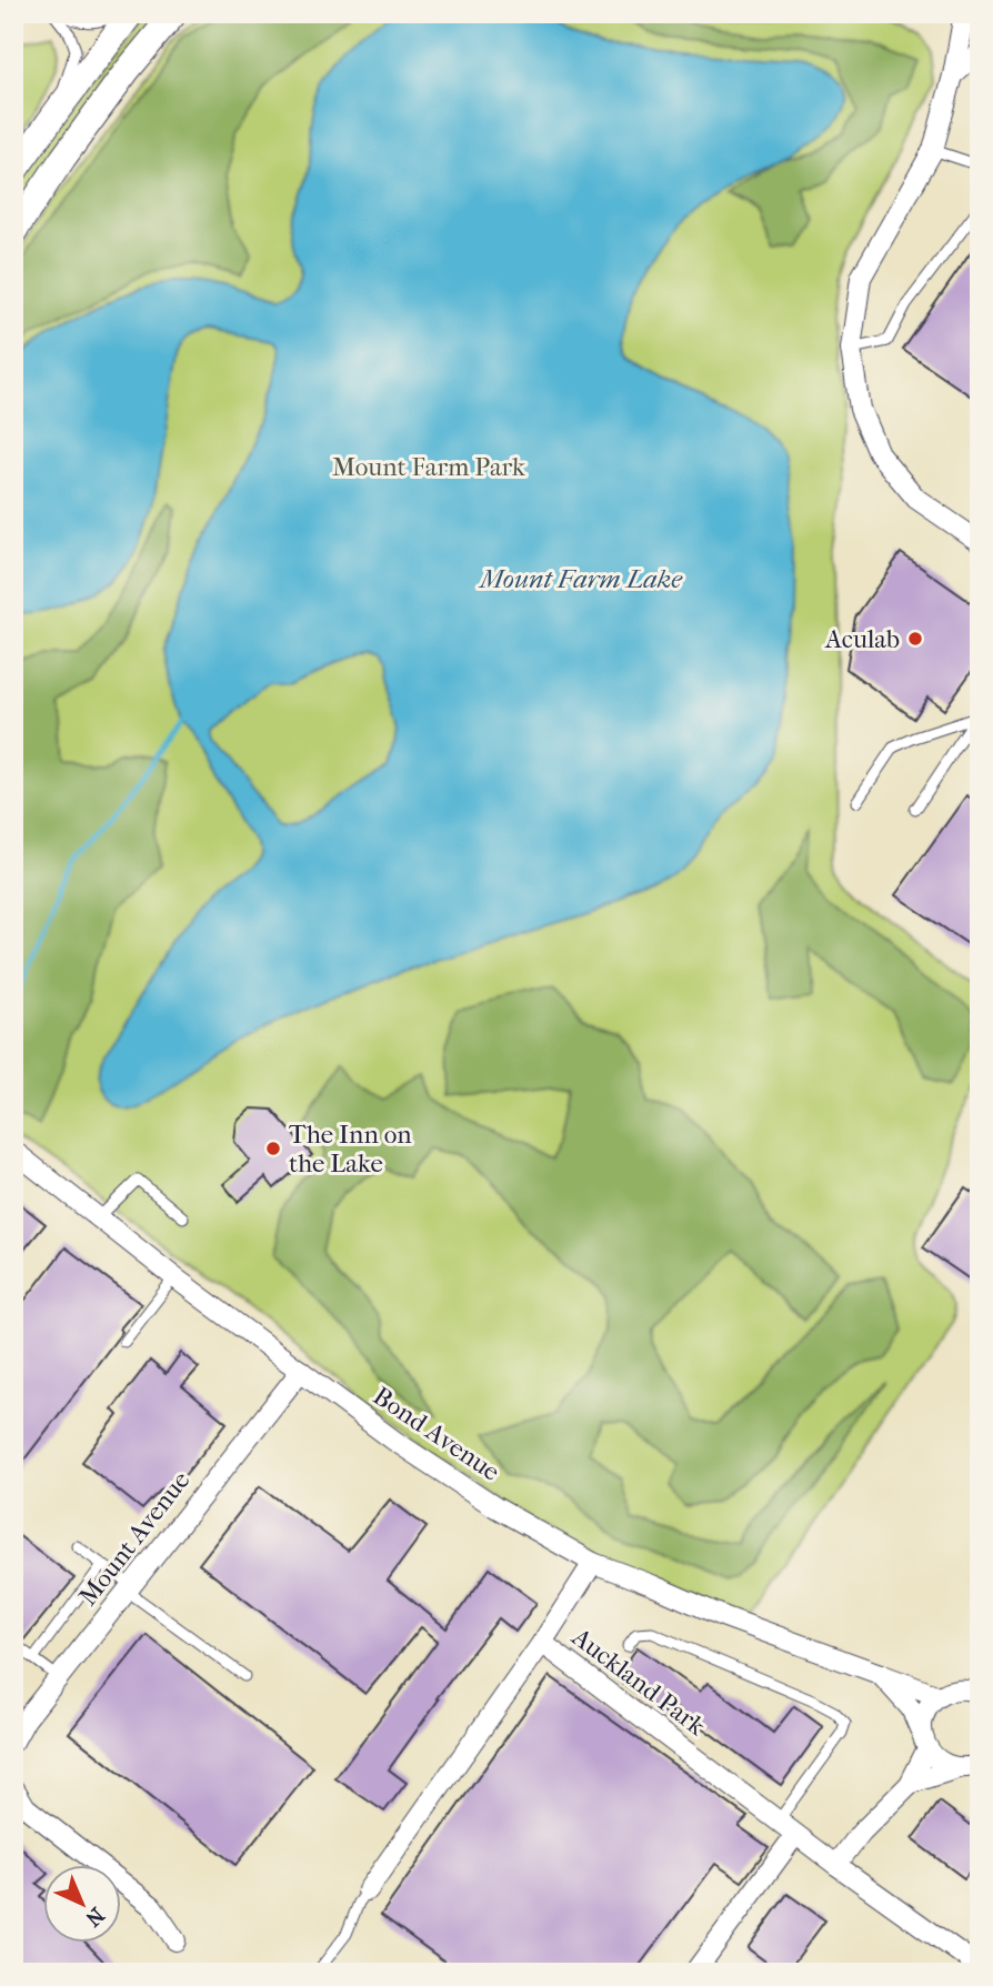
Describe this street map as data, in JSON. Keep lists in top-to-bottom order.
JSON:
{
  "streets": {
    "street": ["Bond Avenue", "Mount Avenue", "Auckland Park"]
  },
  "crossings": [
    ["Bond Avenue", "Mount Avenue"]
  ],
  "water": ["Mount Farm Lake"],
  "parks": ["Mount Farm Park"],
  "places": ["Aculab", "The Inn on the Lake"],
  "north": "bottom right"
}
